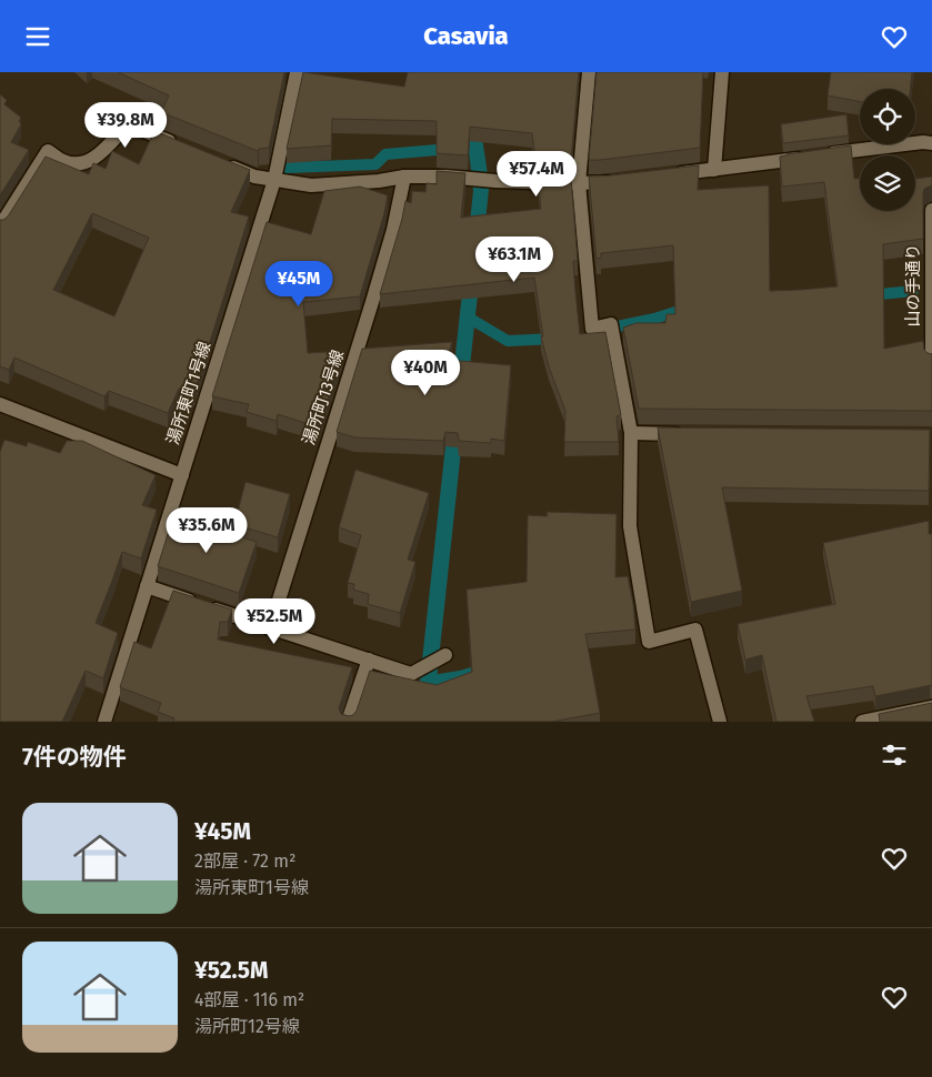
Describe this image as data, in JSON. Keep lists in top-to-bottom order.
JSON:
{
  "streets": {
    "street": ["山の手通り", "湯所東町1号線", "湯所町13号線"]
  },
  "page": {
    "header": "Casavia",
    "price": [
      "¥39.8M",
      "¥57.4M",
      "¥63.1M",
      "¥45M",
      "¥40M",
      "¥35.6M",
      "¥52.5M"
    ],
    "heading": "7件の物件",
    "list": [
      {
        "name": "¥45M",
        "note": "2部屋 · 72 m² · 湯所東町1号線"
      },
      {
        "name": "¥52.5M",
        "note": "4部屋 · 116 m² · 湯所町12号線"
      }
    ]
  }
}
